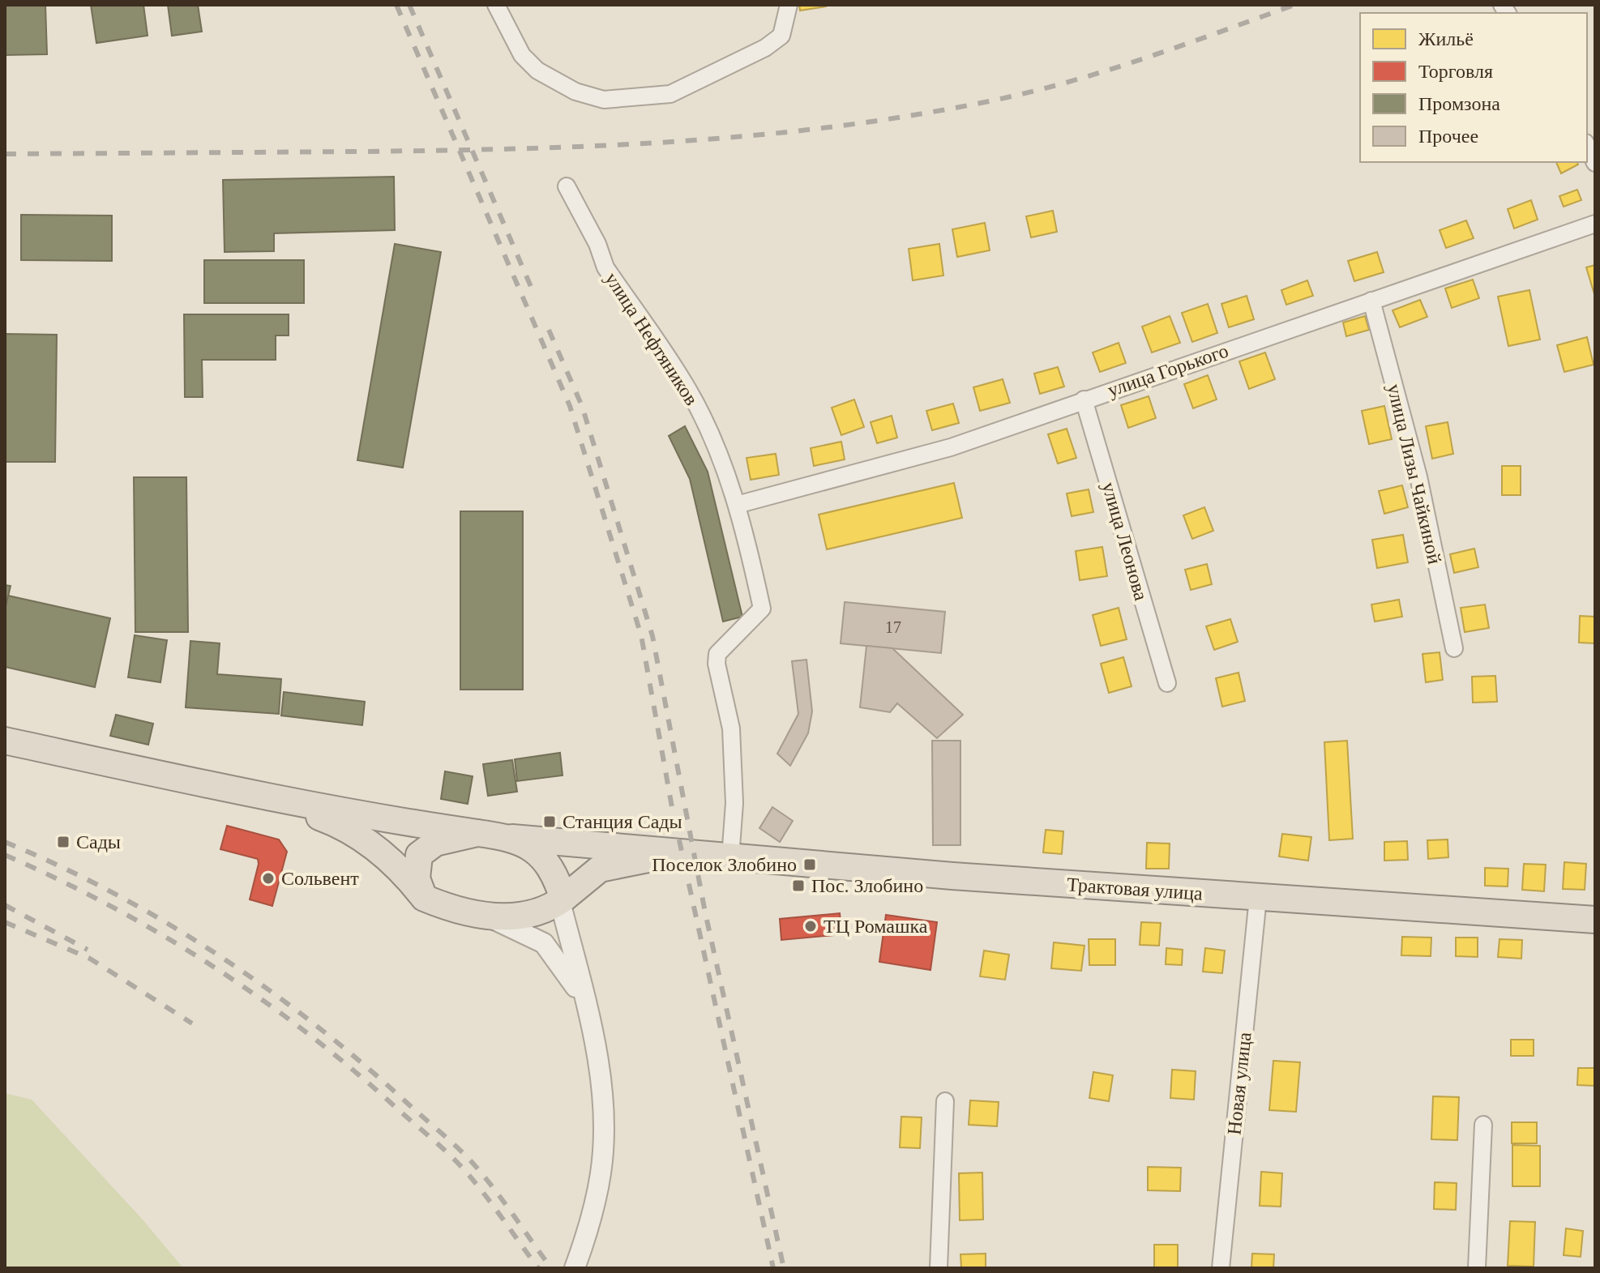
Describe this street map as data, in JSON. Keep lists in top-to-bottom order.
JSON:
{
  "streets": {
    "highway": ["Трактовая улица"],
    "street": [
      "улица Нефтяников",
      "улица Горького",
      "улица Лизы Чайкиной",
      "улица Леонова",
      "Новая улица"
    ]
  },
  "crossings": [
    ["улица Нефтяников", "улица Горького"],
    ["улица Нефтяников", "Трактовая улица"],
    ["улица Горького", "улица Лизы Чайкиной"],
    ["улица Горького", "улица Леонова"],
    ["Трактовая улица", "Новая улица"]
  ],
  "places": {
    "transit": [
      "Станция Сады",
      "Сады",
      "Поселок Злобино",
      "Пос. Злобино"
    ],
    "other": ["Сольвент", "ТЦ Ромашка"]
  },
  "house_numbers": ["17"],
  "legend": [
    "Жильё",
    "Торговля",
    "Промзона",
    "Прочее"
  ]
}
